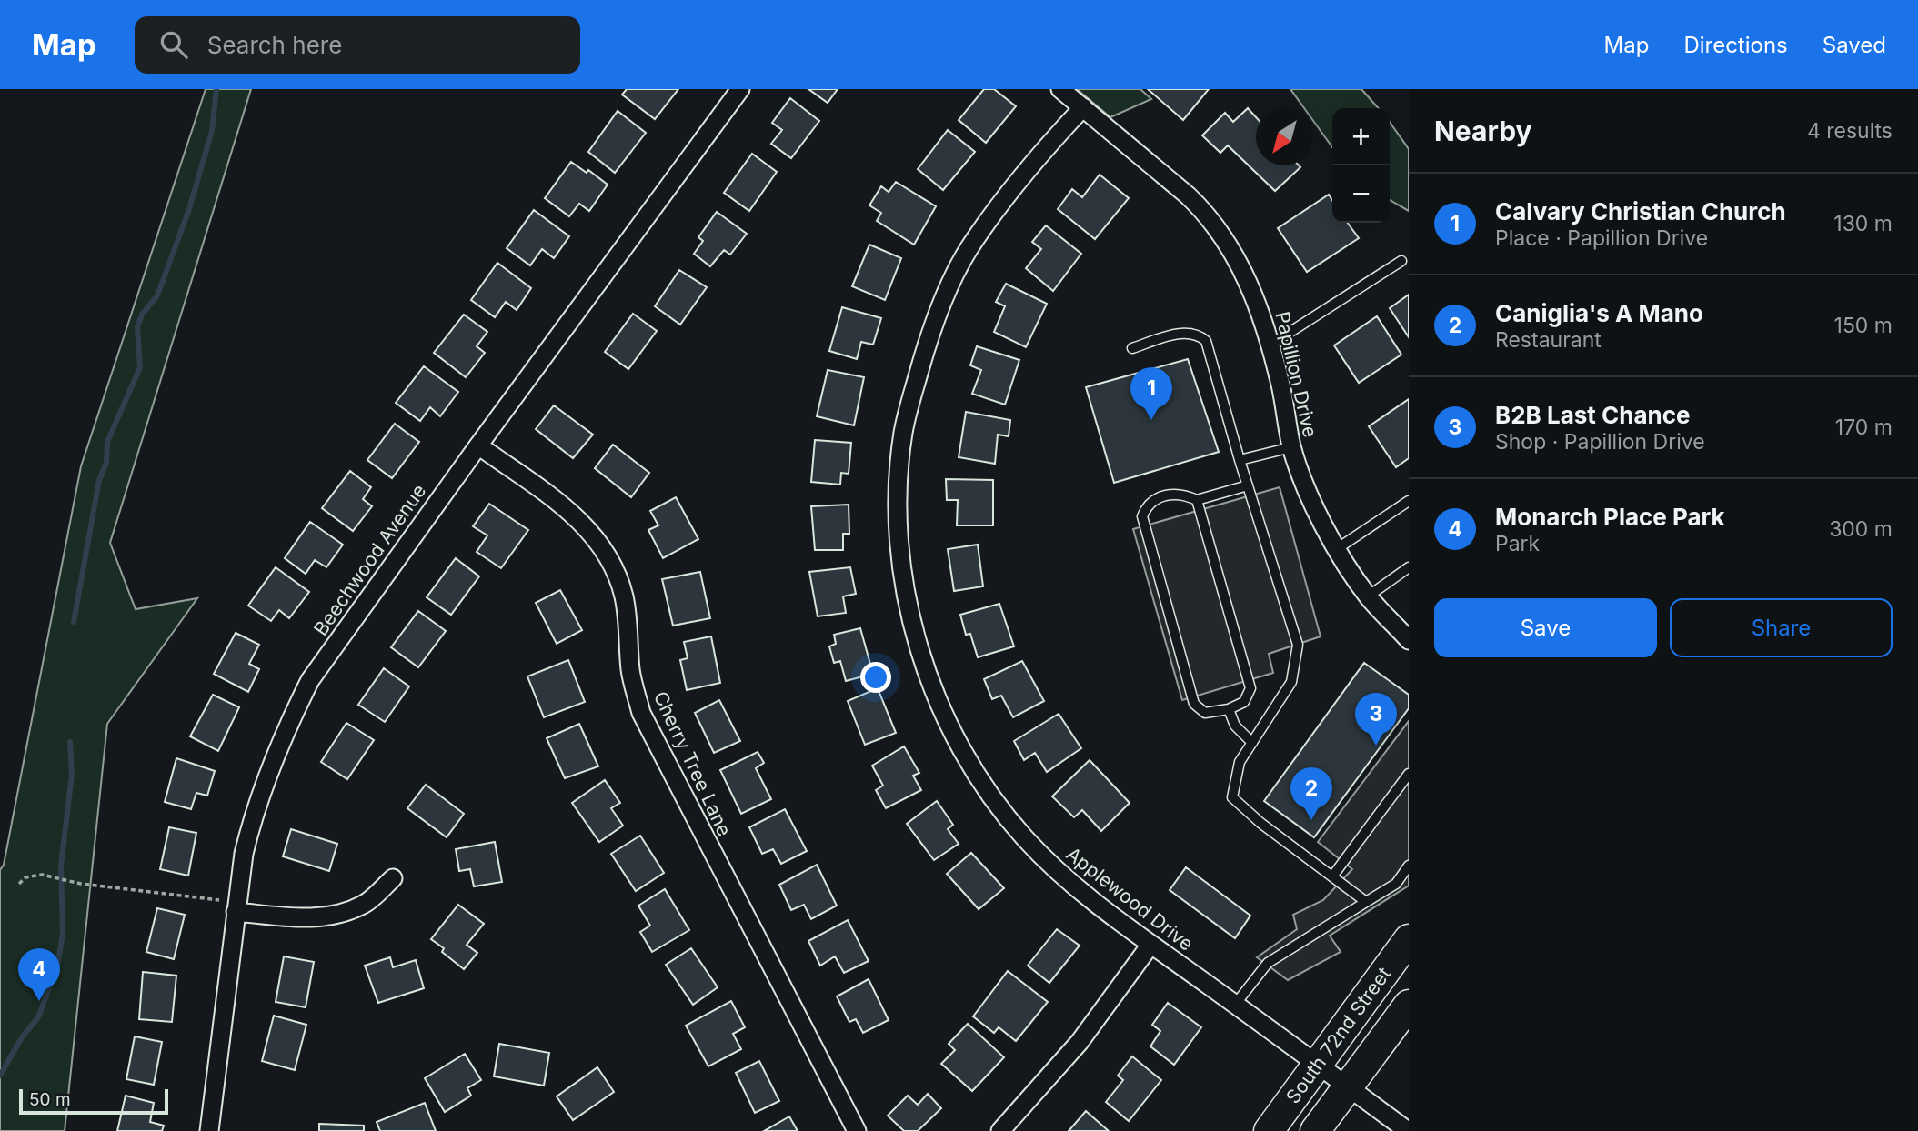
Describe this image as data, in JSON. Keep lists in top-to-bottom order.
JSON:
{
  "streets": {
    "main road": ["South 72nd Street"],
    "street": [
      "Papillion Drive",
      "Beechwood Avenue",
      "Cherry Tree Lane",
      "Applewood Drive"
    ]
  },
  "crossings": [
    ["Papillion Drive", "Applewood Drive"],
    ["Beechwood Avenue", "Cherry Tree Lane"],
    ["Applewood Drive", "South 72nd Street"]
  ],
  "scale_bar": "50 m",
  "north": "bottom left",
  "page": {
    "header": "Map",
    "search": "Search here",
    "nav": ["Map", "Directions", "Saved"],
    "heading": ["Nearby", "4 results"],
    "map_buttons": ["+", "−"],
    "list": [
      {
        "mark": "1",
        "name": "Calvary Christian Church",
        "note": "Place · Papillion Drive",
        "value": "130 m"
      },
      {
        "mark": "2",
        "name": "Caniglia's A Mano",
        "note": "Restaurant",
        "value": "150 m"
      },
      {
        "mark": "3",
        "name": "B2B Last Chance",
        "note": "Shop · Papillion Drive",
        "value": "170 m"
      },
      {
        "mark": "4",
        "name": "Monarch Place Park",
        "note": "Park",
        "value": "300 m"
      }
    ],
    "pins": [
      "1",
      "3",
      "2",
      "4"
    ],
    "buttons": ["Save", "Share"],
    "scale": "50 m"
  }
}
